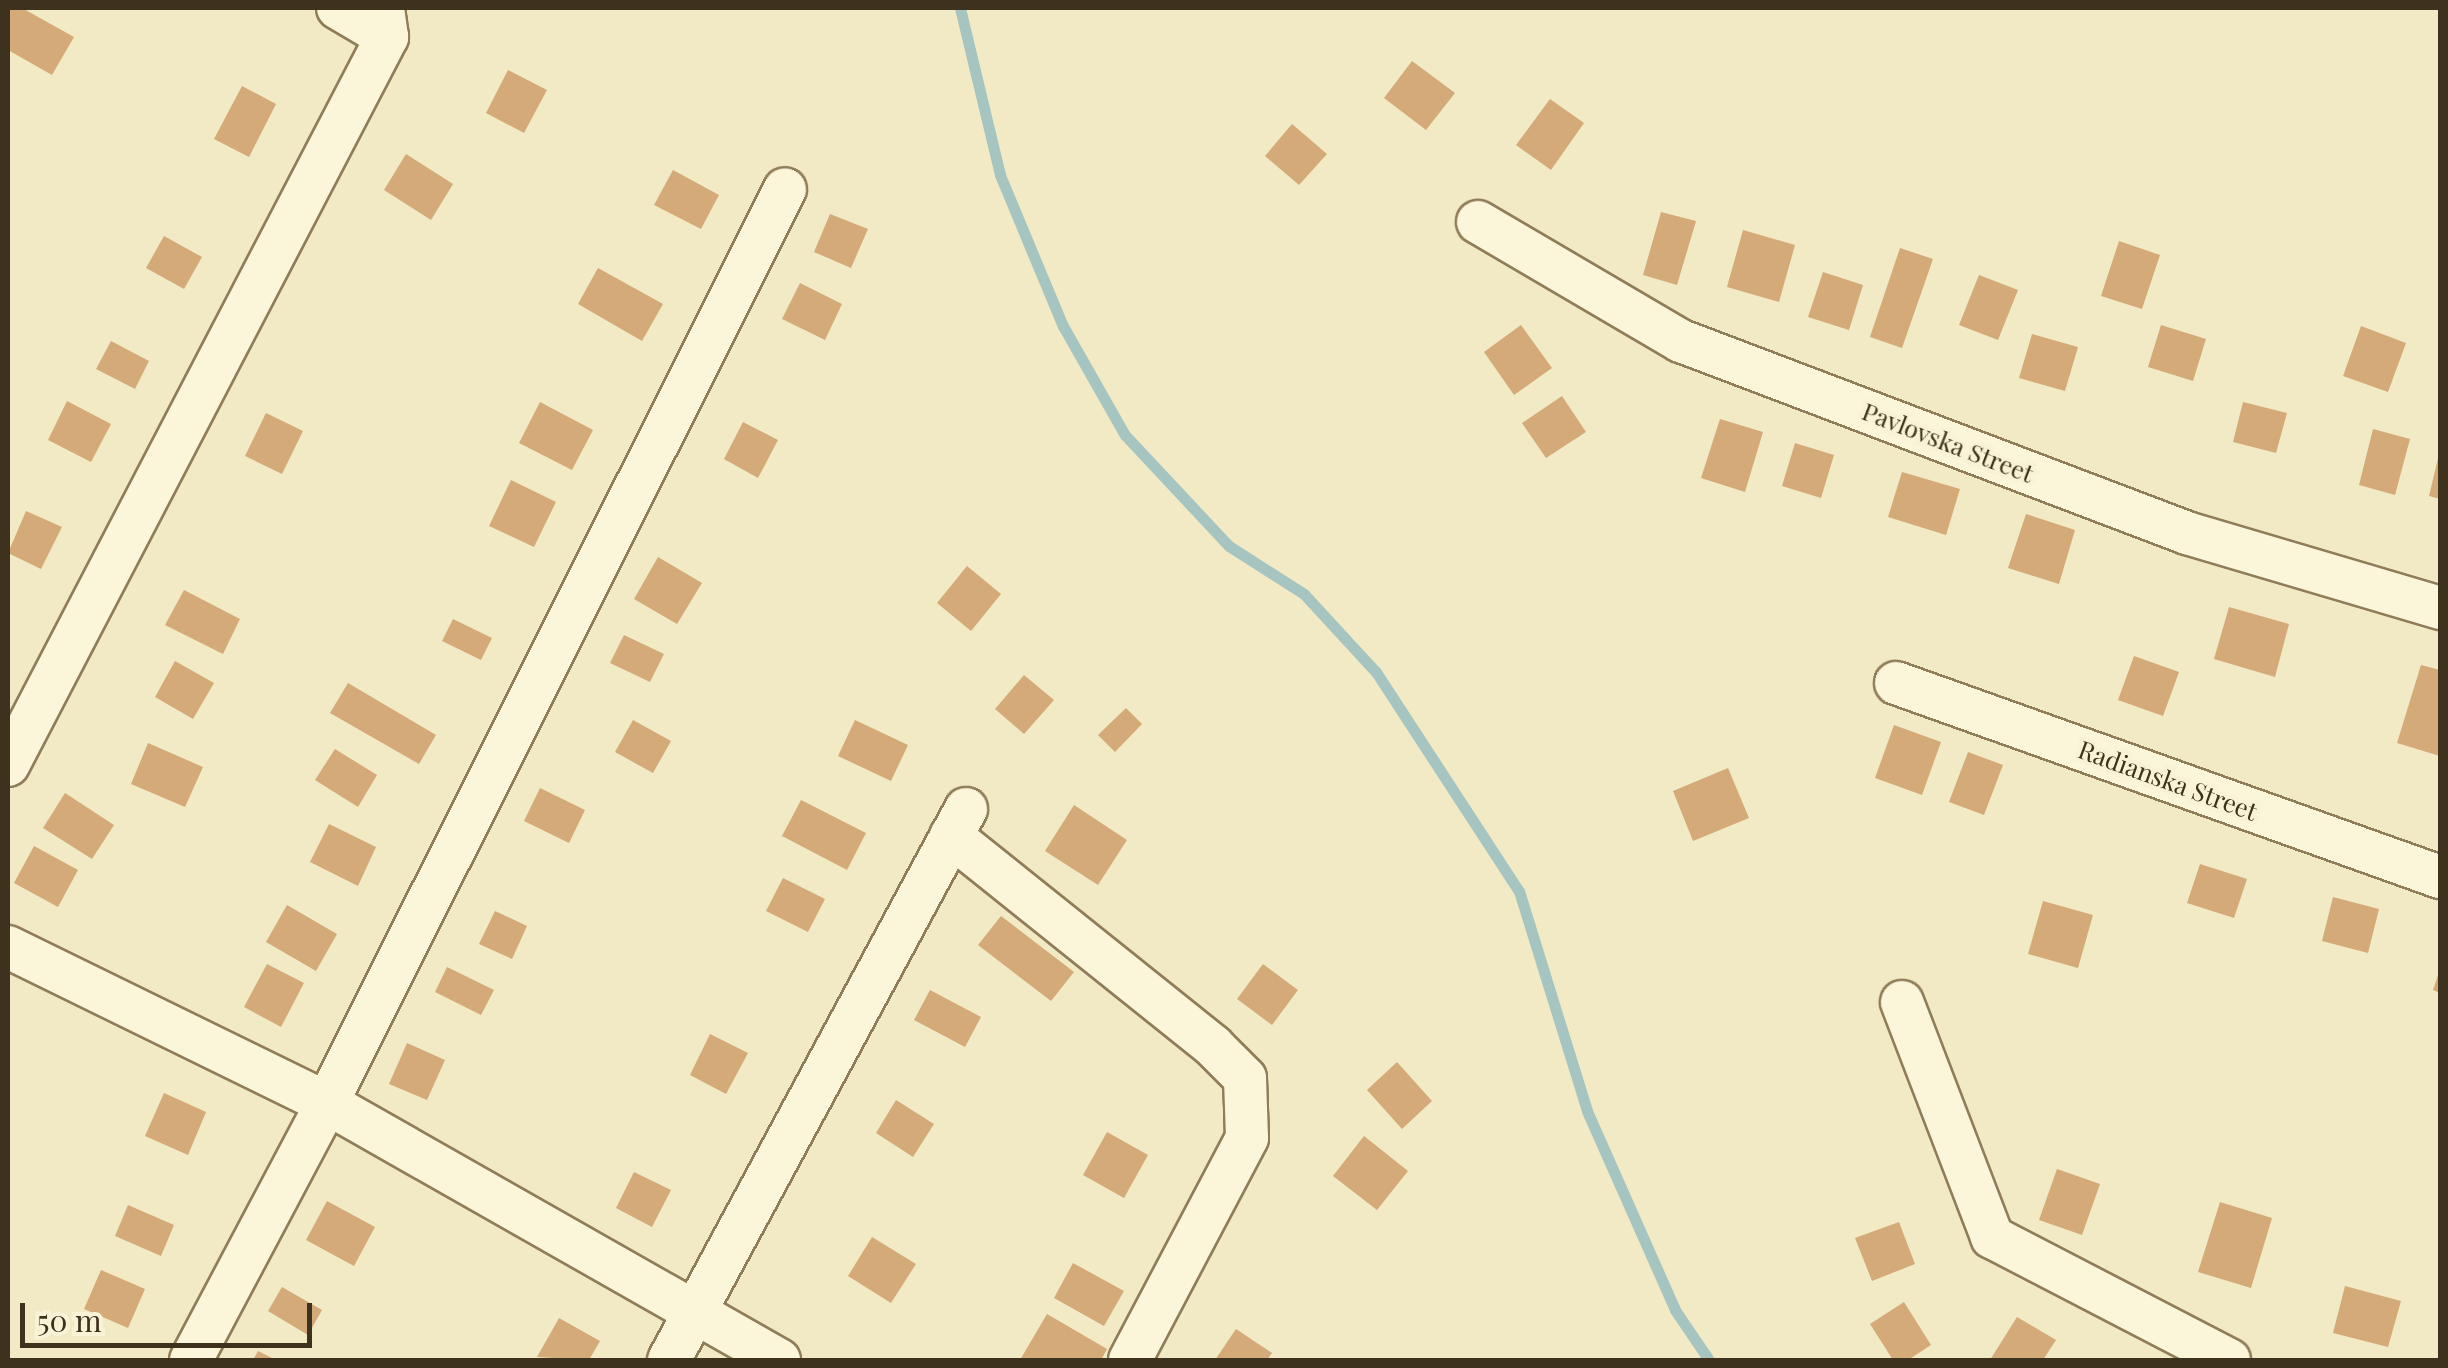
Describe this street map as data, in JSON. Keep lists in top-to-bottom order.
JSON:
{
  "streets": {
    "street": ["Pavlovska Street", "Radianska Street"]
  },
  "scale_bar": "50 m"
}
